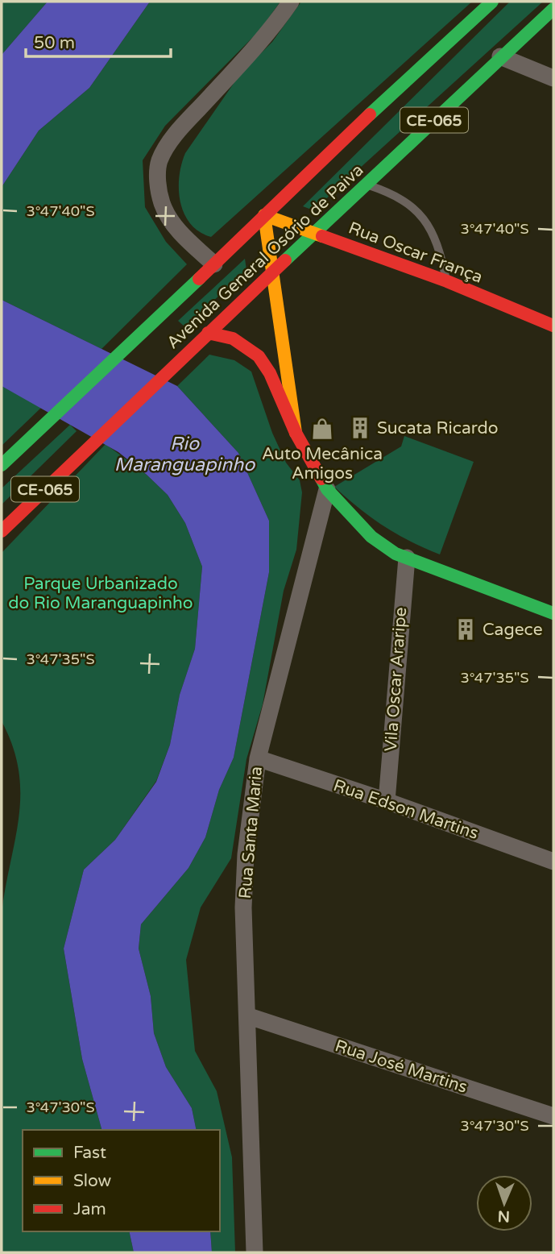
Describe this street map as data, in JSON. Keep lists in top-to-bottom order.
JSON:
{
  "streets": {
    "main road": ["CE-065", "Rua Oscar França", "Avenida General Osório de Paiva"],
    "street": [
      "Vila Oscar Araripe",
      "Rua Edson Martins",
      "Rua Santa Maria",
      "Rua José Martins"
    ]
  },
  "crossings": [
    ["Rua Oscar França", "Avenida General Osório de Paiva"],
    ["Vila Oscar Araripe", "Rua Edson Martins"],
    ["Rua Edson Martins", "Rua Santa Maria"],
    ["Rua Santa Maria", "Rua José Martins"]
  ],
  "water": ["Rio Maranguapinho"],
  "parks": ["Parque Urbanizado do Rio Maranguapinho"],
  "places": {
    "building": ["Sucata Ricardo", "Cagece"],
    "shop": ["Auto Mecânica Amigos"]
  },
  "legend": ["Fast", "Slow", "Jam"],
  "scale_bar": "50 m",
  "north": "bottom",
  "coordinates": ["3°47'40\"S", "3°47'35\"S", "3°47'30\"S"]
}
